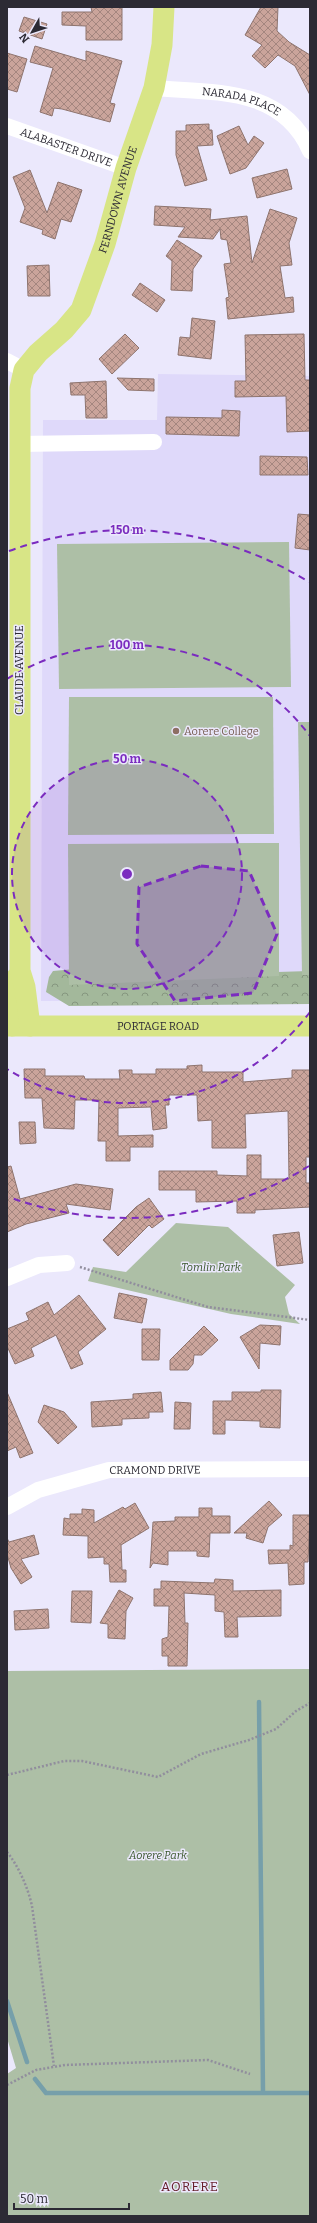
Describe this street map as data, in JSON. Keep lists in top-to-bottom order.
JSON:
{
  "streets": {
    "main road": ["FERNDOWN AVENUE", "CLAUDE AVENUE", "PORTAGE ROAD"],
    "street": ["NARADA PLACE", "ALABASTER DRIVE", "CRAMOND DRIVE"]
  },
  "crossings": [
    ["NARADA PLACE", "FERNDOWN AVENUE"],
    ["ALABASTER DRIVE", "FERNDOWN AVENUE"],
    ["FERNDOWN AVENUE", "CLAUDE AVENUE"],
    ["CLAUDE AVENUE", "PORTAGE ROAD"]
  ],
  "districts": ["AORERE"],
  "parks": ["Tomlin Park", "Aorere Park"],
  "places": ["Aorere College"],
  "scale_bar": "50 m",
  "north": "bottom left",
  "rings": ["150 m", "100 m", "50 m"]
}
